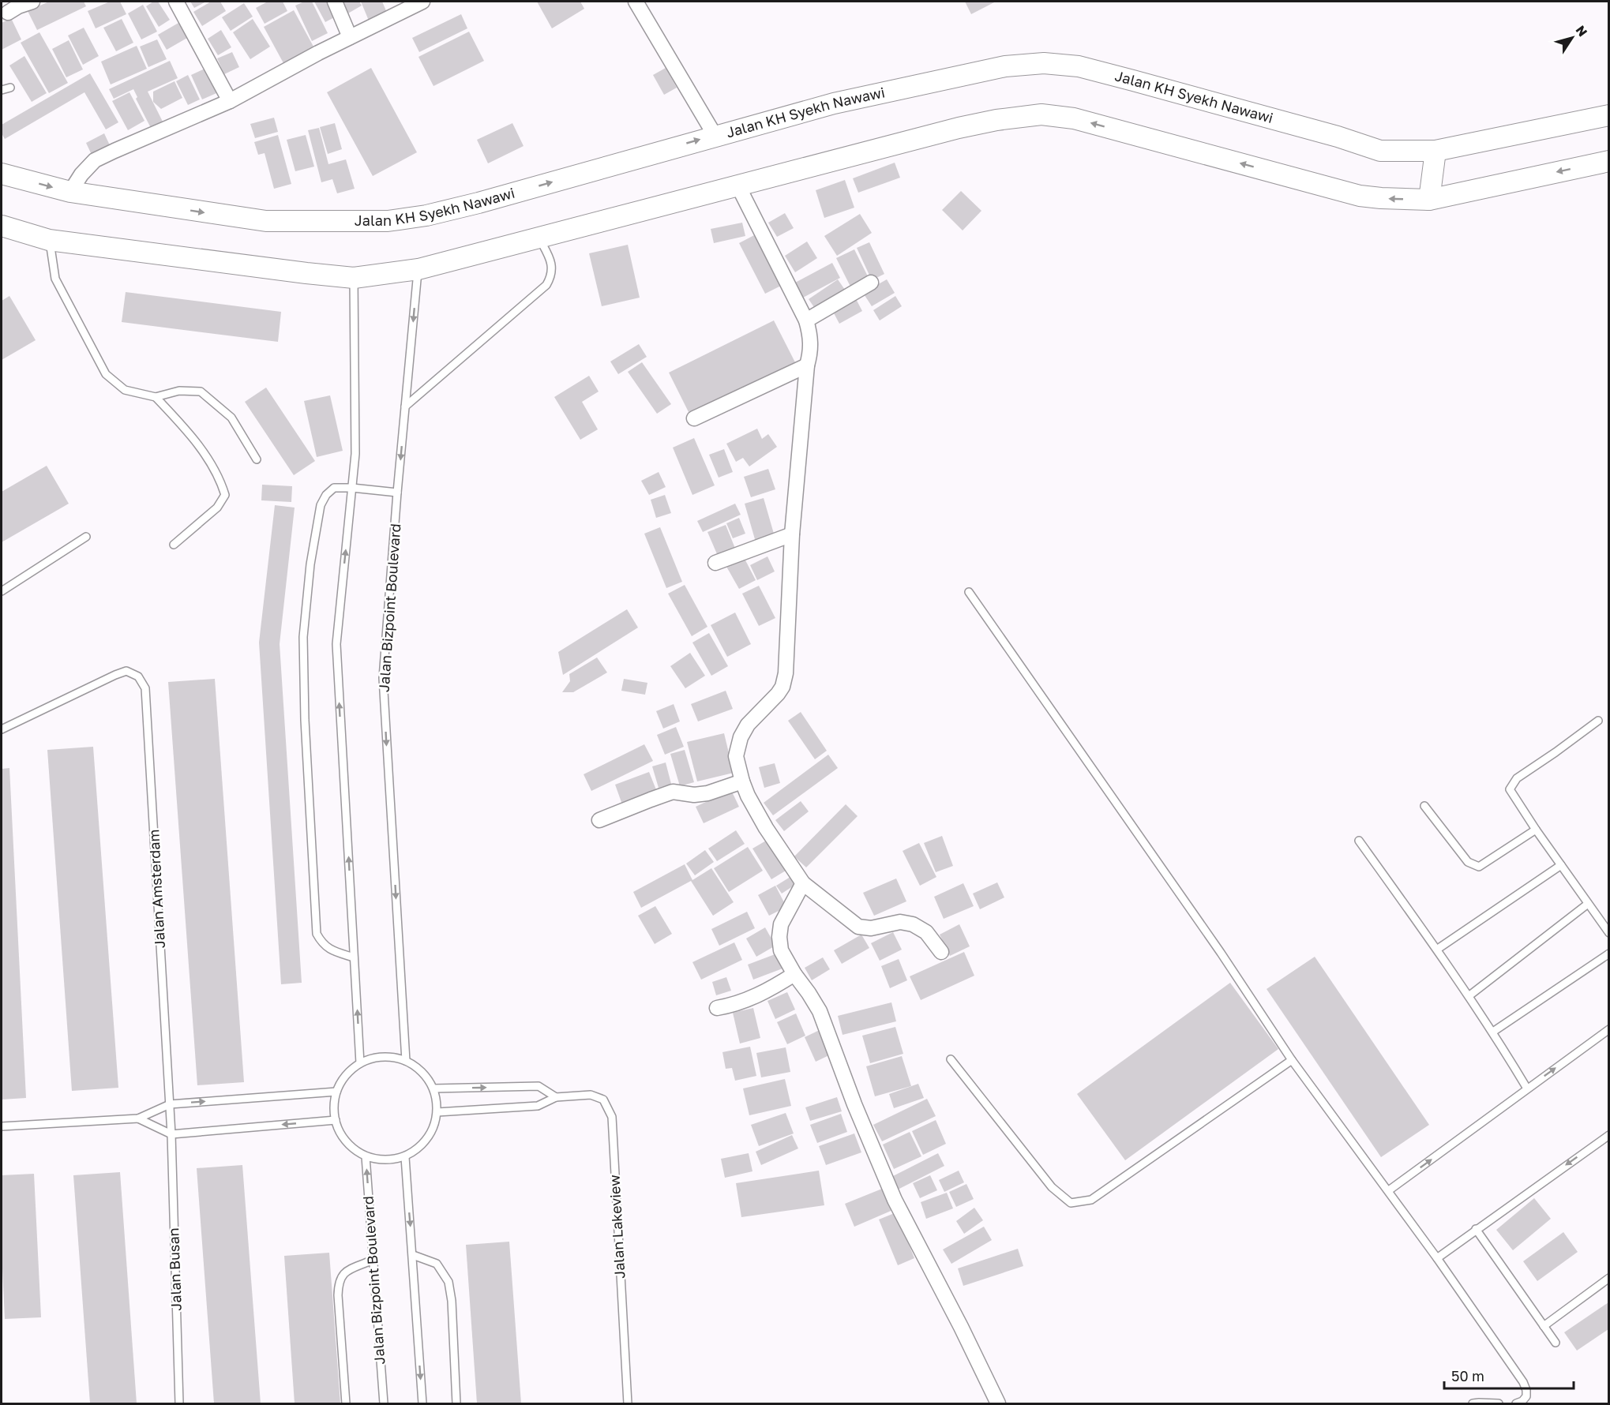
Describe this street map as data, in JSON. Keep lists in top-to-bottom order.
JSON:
{
  "streets": {
    "main road": ["Jalan KH Syekh Nawawi"],
    "lane": [
      "Jalan Bizpoint Boulevard",
      "Jalan Amsterdam",
      "Jalan Lakeview",
      "Jalan Busan"
    ]
  },
  "crossings": [
    ["Jalan Amsterdam", "Jalan Busan"]
  ],
  "scale_bar": "50 m",
  "north": "top right"
}
